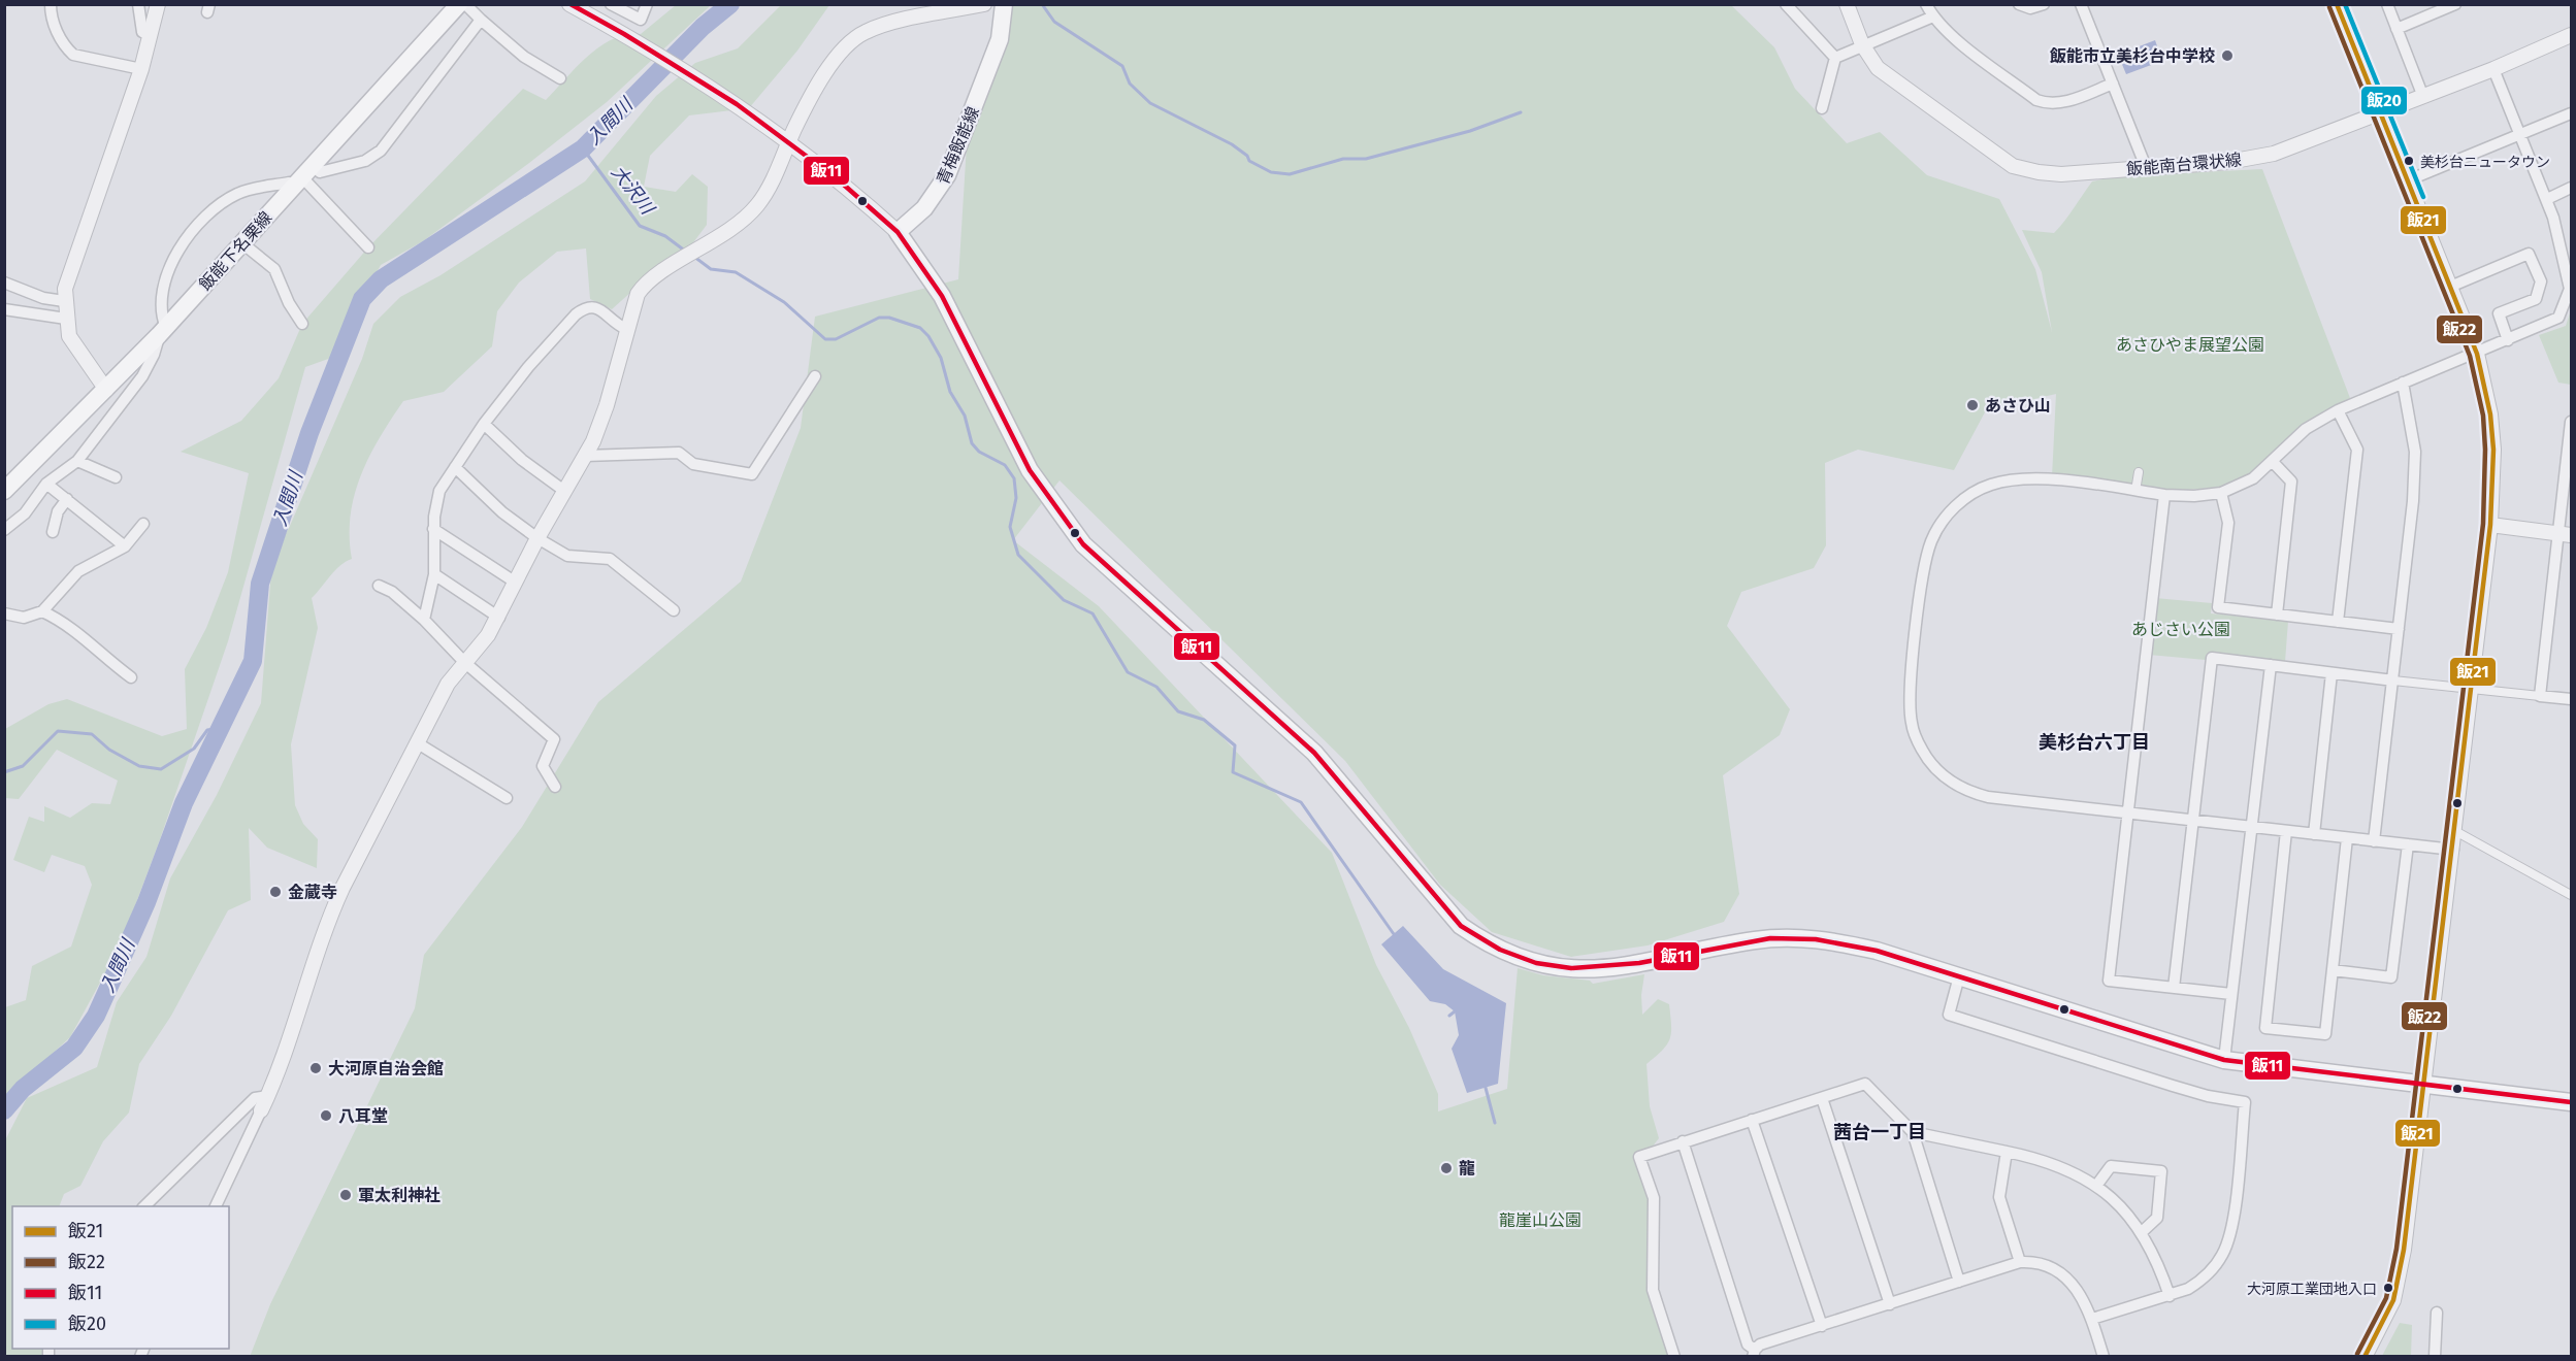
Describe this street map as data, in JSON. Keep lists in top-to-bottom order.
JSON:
{
  "streets": {
    "main road": ["青梅飯能線", "飯能下名栗線"],
    "street": ["飯能南台環状線"]
  },
  "districts": ["美杉台六丁目", "茜台一丁目"],
  "water": ["入間川", "大沢川"],
  "parks": ["あさひやま展望公園", "あじさい公園", "龍崖山公園"],
  "places": [
    "飯能市立美杉台中学校",
    "美杉台ニュータウン",
    "あさひ山",
    "金蔵寺",
    "大河原自治会館",
    "八耳堂",
    "龍",
    "軍太利神社",
    "大河原工業団地入口"
  ],
  "lines": [
    "transit line 飯21",
    "transit line 飯11",
    "transit line 飯20",
    "transit line 飯22"
  ],
  "legend": [
    "飯21",
    "飯22",
    "飯11",
    "飯20"
  ]
}
